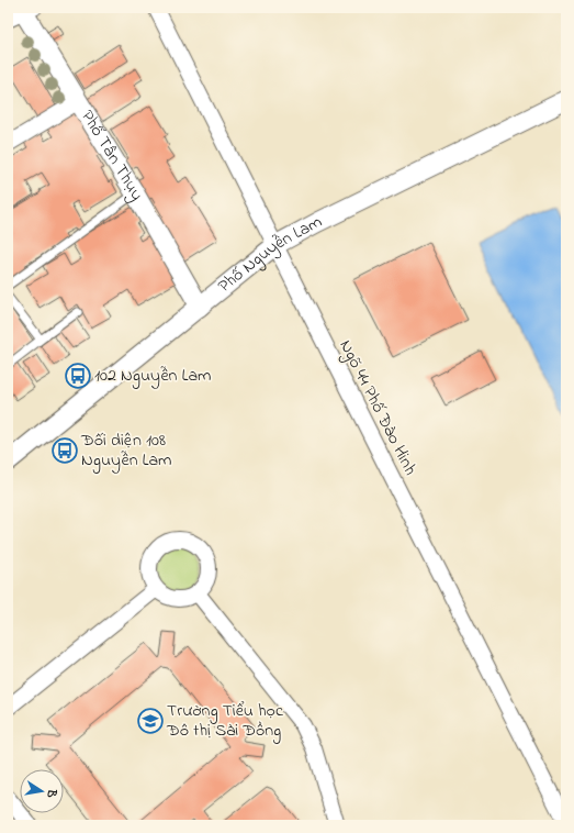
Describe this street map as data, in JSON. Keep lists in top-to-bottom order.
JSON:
{
  "streets": {
    "street": ["Phố Tân Thụy", "Phố Nguyễn Lam", "Ngõ 44 Phố Đào Hinh"]
  },
  "crossings": [
    ["Phố Tân Thụy", "Phố Nguyễn Lam"],
    ["Phố Nguyễn Lam", "Ngõ 44 Phố Đào Hinh"]
  ],
  "places": {
    "bus stop": ["102 Nguyễn Lam", "Đối diện 108 Nguyễn Lam"],
    "school or university": ["Trường Tiểu học Đô thị Sài Đồng"]
  },
  "north": "right"
}
